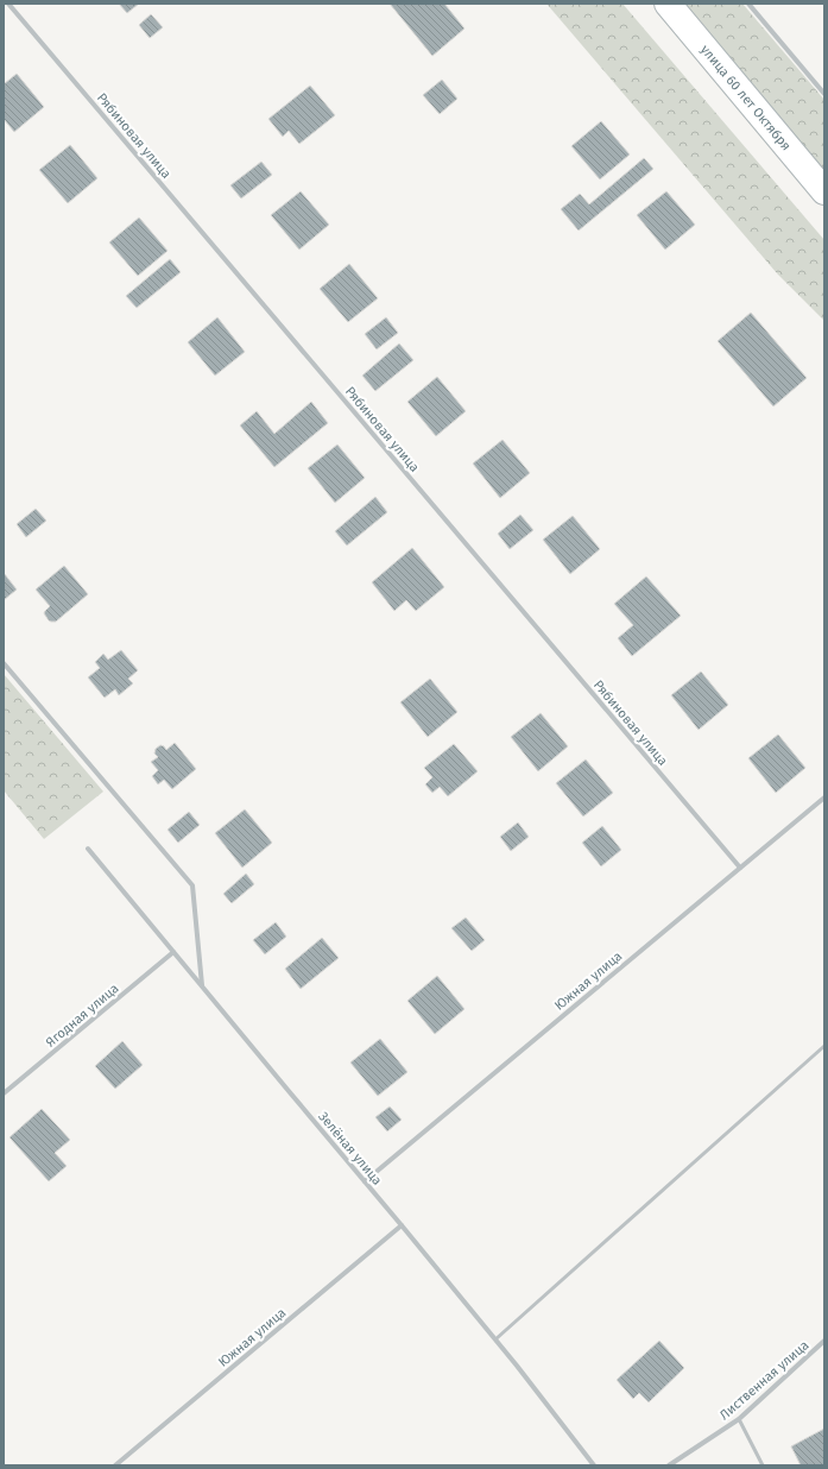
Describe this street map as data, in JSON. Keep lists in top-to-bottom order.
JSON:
{
  "streets": {
    "street": [
      "улица 60 лет Октября",
      "Рябиновая улица",
      "Южная улица",
      "Ягодная улица",
      "Зелёная улица",
      "Лиственная улица"
    ]
  },
  "crossings": [
    ["Рябиновая улица", "Южная улица"],
    ["Южная улица", "Зелёная улица"],
    ["Ягодная улица", "Зелёная улица"]
  ]
}
